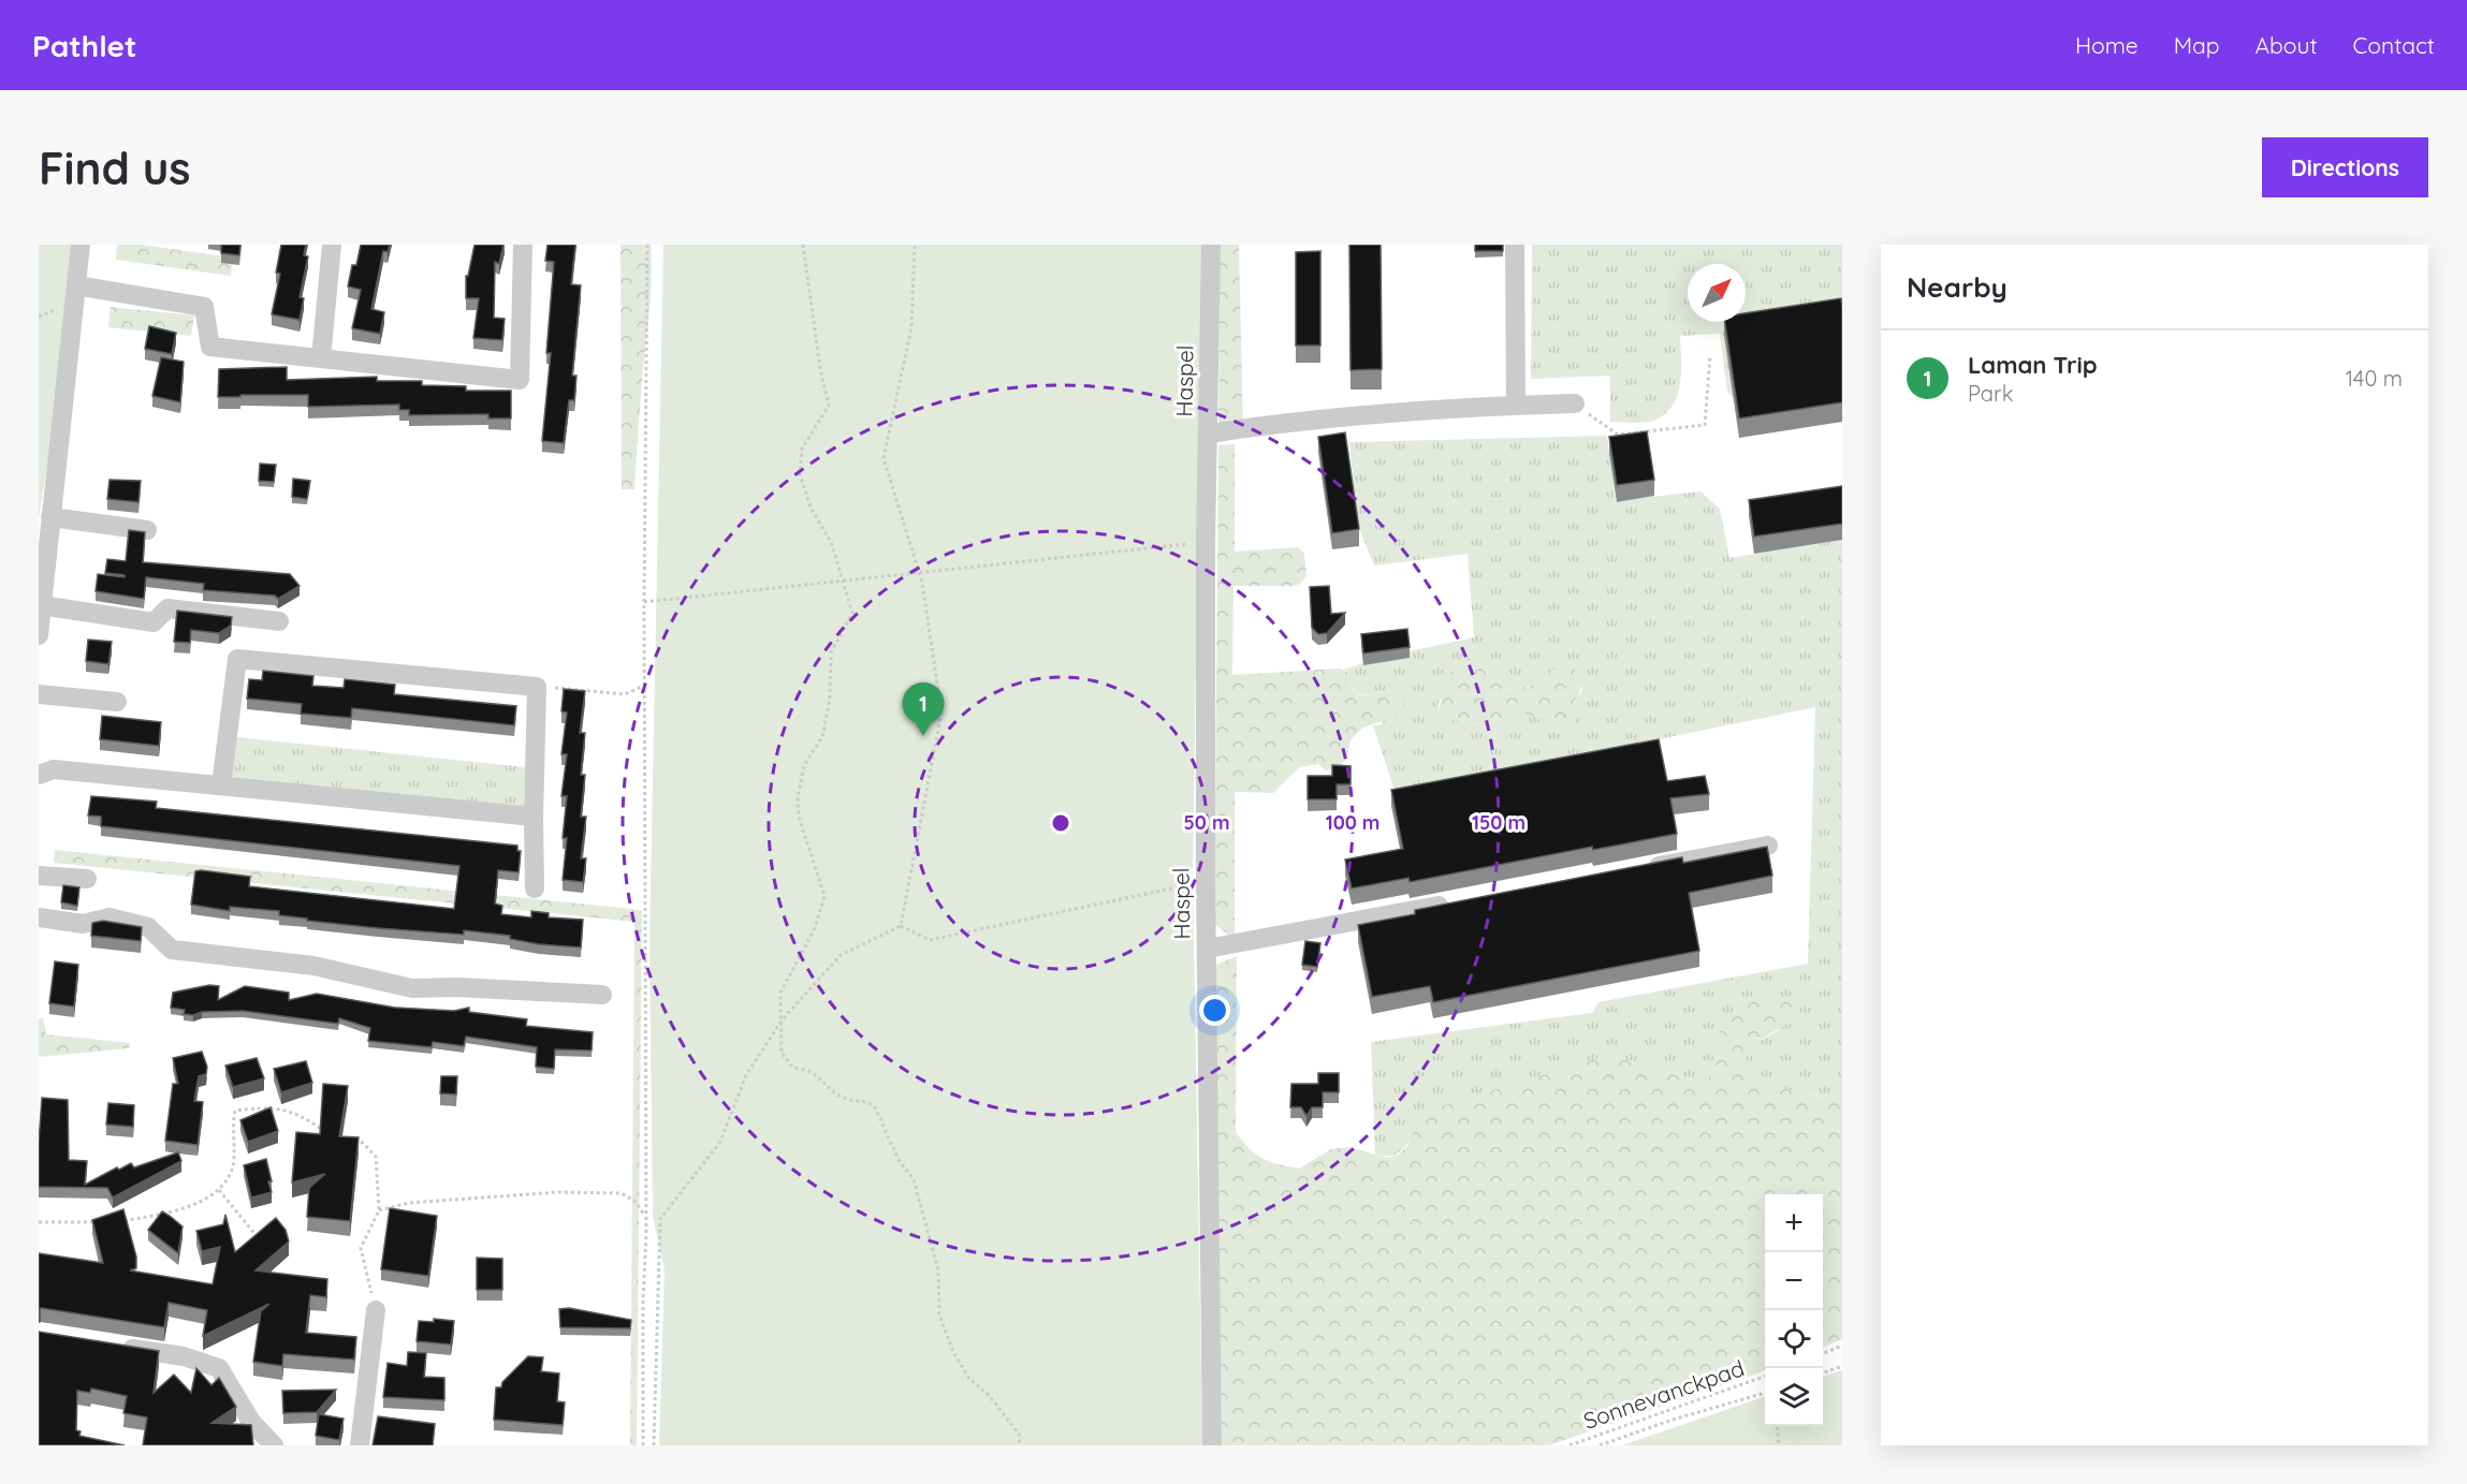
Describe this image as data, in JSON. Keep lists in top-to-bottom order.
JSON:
{
  "streets": {
    "street": ["Haspel"],
    "path": ["Sonnevanckpad"]
  },
  "north": "top right",
  "page": {
    "header": "Pathlet",
    "nav": [
      "Home",
      "Map",
      "About",
      "Contact"
    ],
    "buttons": "Directions",
    "title": "Find us",
    "heading": "Nearby",
    "list": [
      {
        "mark": "1",
        "name": "Laman Trip",
        "note": "Park",
        "value": "140 m"
      }
    ],
    "pins": "1",
    "map_buttons": ["+", "−"]
  },
  "rings": ["50 m", "100 m", "150 m"]
}
